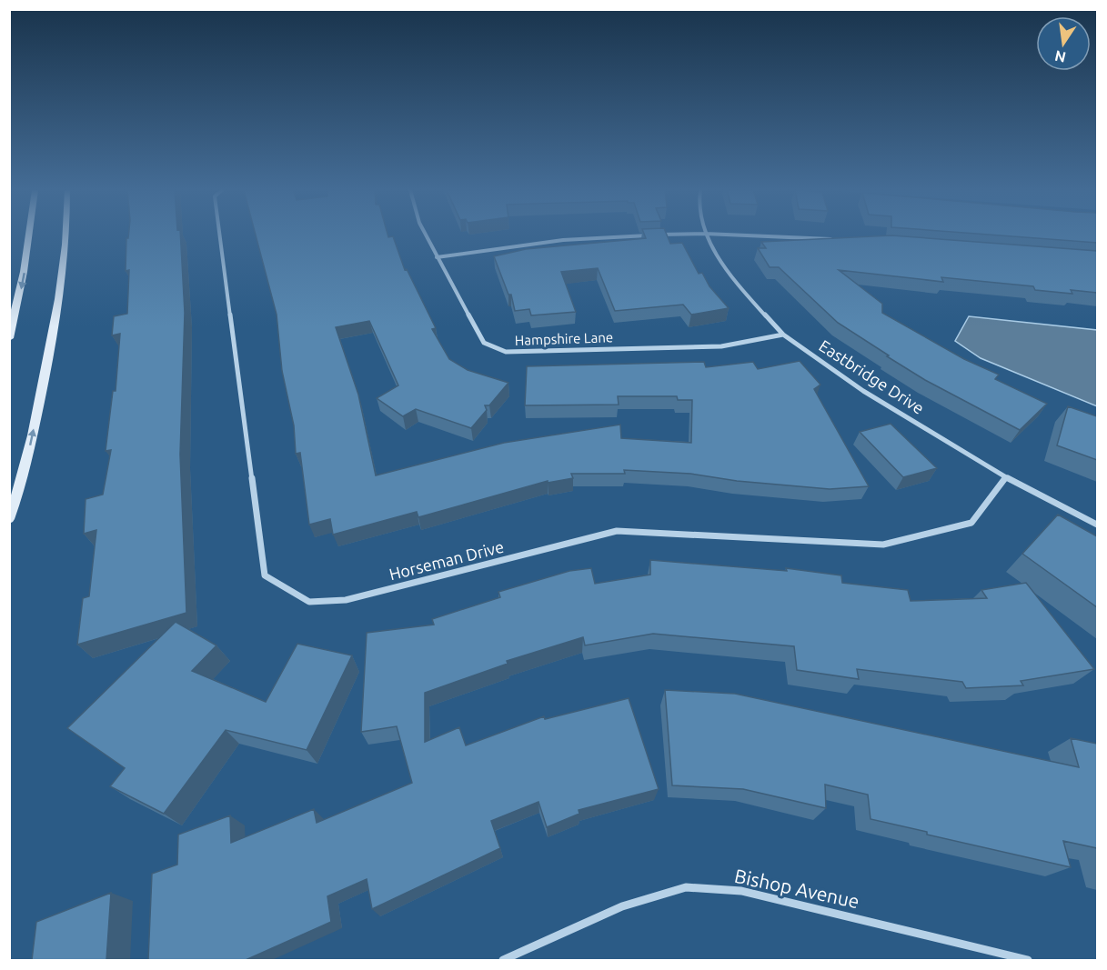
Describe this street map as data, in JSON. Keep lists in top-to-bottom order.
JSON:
{
  "streets": {
    "street": [
      "Hampshire Lane",
      "Eastbridge Drive",
      "Horseman Drive",
      "Bishop Avenue"
    ]
  },
  "crossings": [
    ["Hampshire Lane", "Eastbridge Drive"],
    ["Eastbridge Drive", "Horseman Drive"]
  ],
  "north": "bottom"
}
